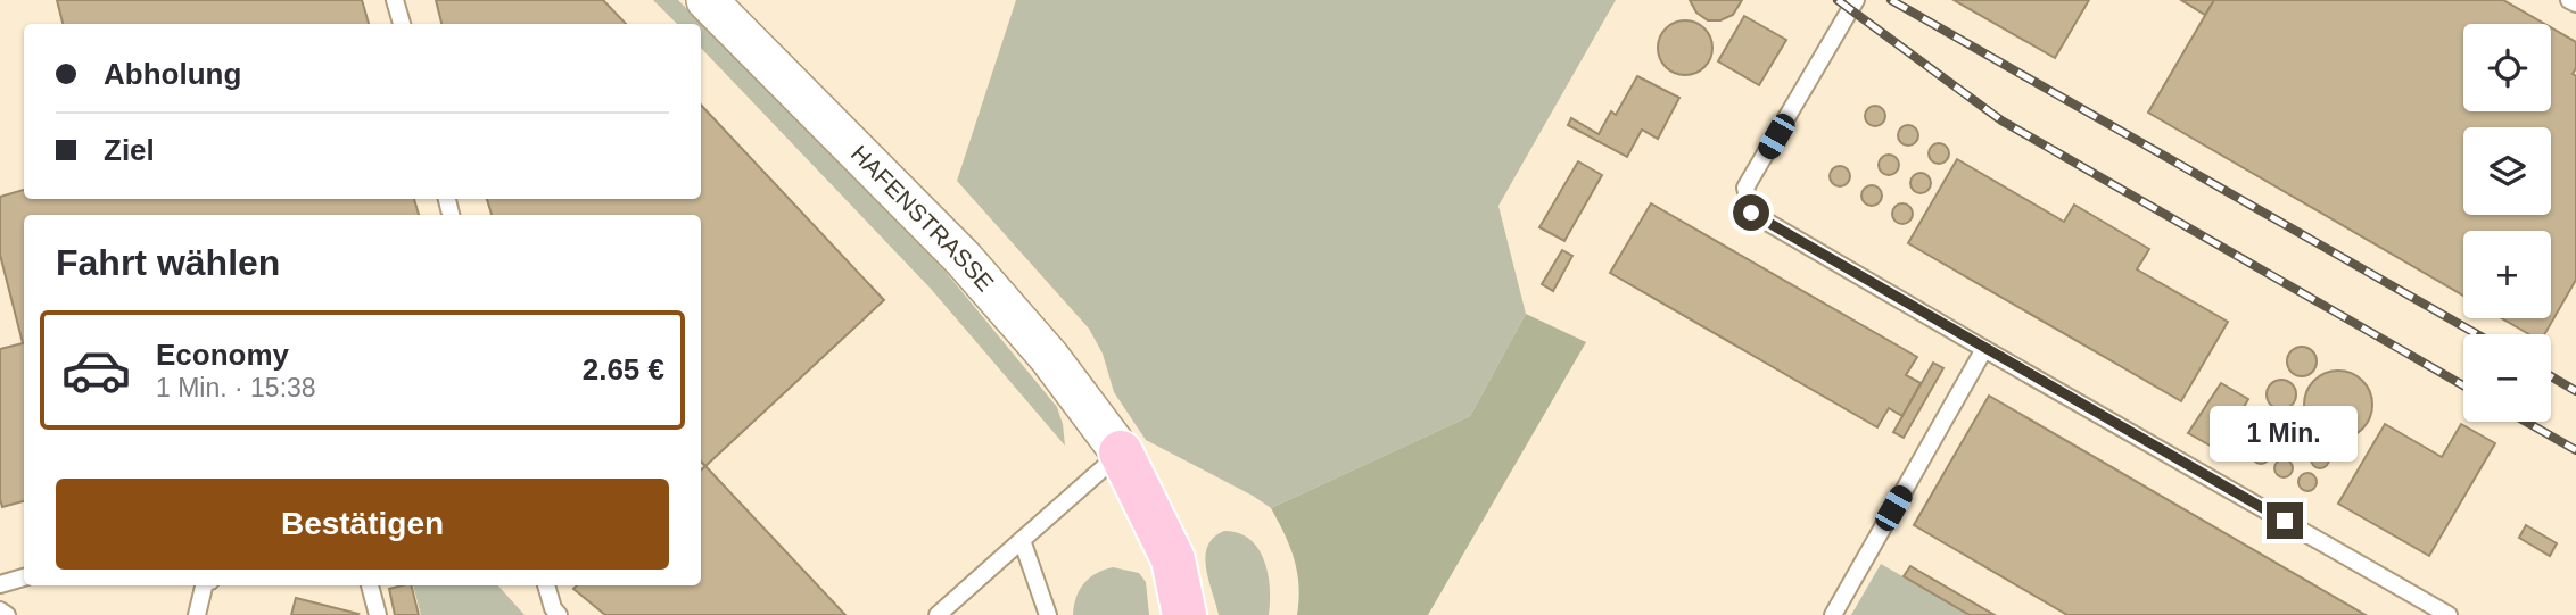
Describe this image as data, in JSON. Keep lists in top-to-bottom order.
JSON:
{
  "streets": {
    "street": ["HAFENSTRASSE"]
  },
  "page": {
    "map_buttons": ["+", "−"],
    "banner": ["Abholung", "Ziel"],
    "heading": "Fahrt wählen",
    "list": [
      {
        "name": "Economy",
        "note": "1 Min. · 15:38",
        "value": "2.65 €"
      }
    ],
    "bubble": "1 Min.",
    "buttons": "Bestätigen"
  }
}
